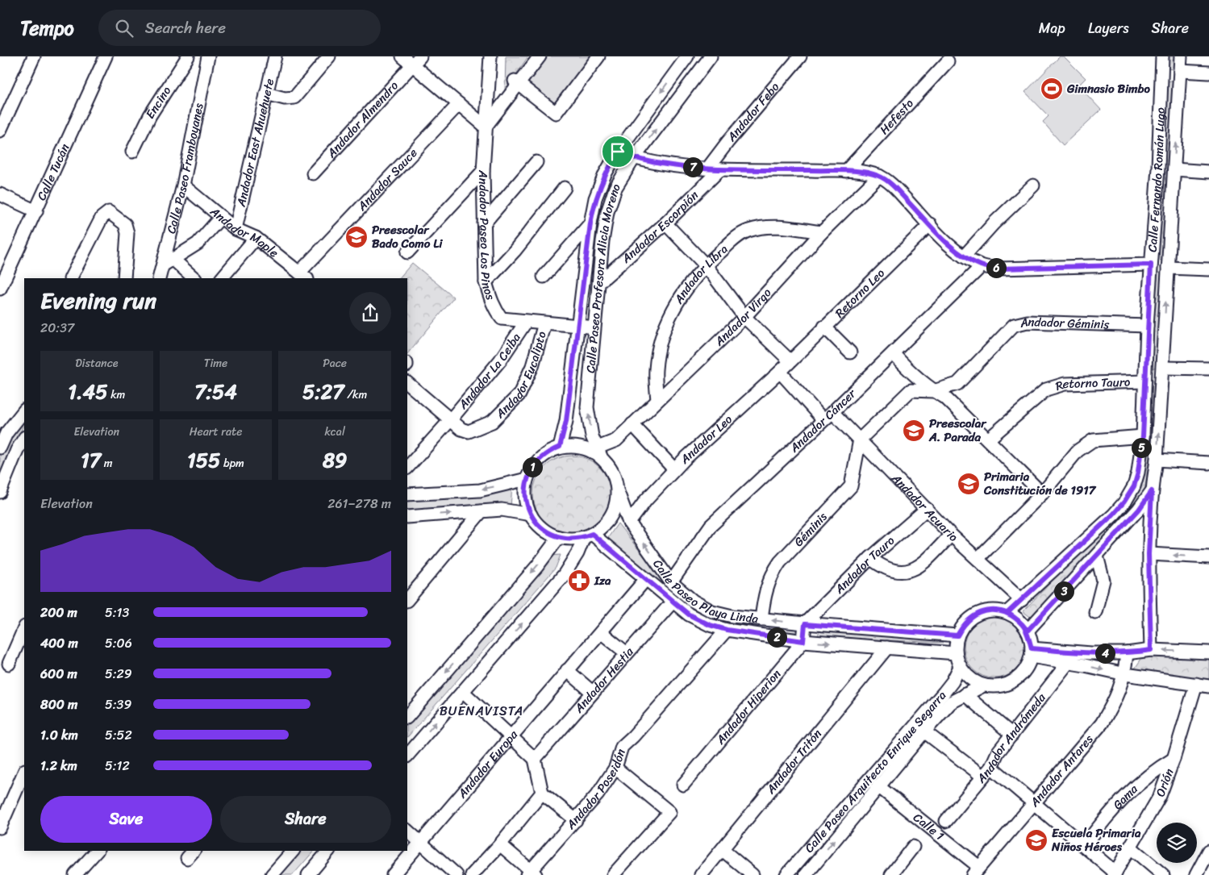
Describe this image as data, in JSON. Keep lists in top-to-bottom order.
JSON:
{
  "streets": {
    "street": [
      "Encino",
      "Andador Febo",
      "Hefesto",
      "Andador Almendro",
      "Andador East Ahuehuete",
      "Calle Paseo Framboyanes",
      "Calle Tucán",
      "Andador Sauce",
      "Calle Fernando Román Lugo",
      "Andador Escorpión",
      "Andador Maple",
      "Andador Paseo Los Pinos",
      "Andador Libra",
      "Calle Paseo Profesora Alicia Moreno",
      "Retorno Leo",
      "Andador Virgo",
      "Andador Géminis",
      "Andador La Ceiba",
      "Andador Eucalipto",
      "Retorno Tauro",
      "Andador Cáncer",
      "Andador Leo",
      "Andador Acuario",
      "Géminis",
      "Andador Tauro",
      "Calle Paseo Playa Linda",
      "Andador Hestia",
      "Andador Hiperion",
      "Andador Andrómeda",
      "Andador Tritón",
      "Andador Europa",
      "Andador Antares",
      "Calle Paseo Arquitecto Enrique Segarra",
      "Orión",
      "Andador Poseidón",
      "Gama",
      "Calle 1"
    ]
  },
  "crossings": [
    ["Andador Febo", "Andador Escorpión"],
    ["Andador East Ahuehuete", "Calle Paseo Framboyanes"],
    ["Andador East Ahuehuete", "Andador Maple"],
    ["Calle Paseo Framboyanes", "Andador Maple"],
    ["Andador Sauce", "Andador Maple"],
    ["Calle Fernando Román Lugo", "Andador Géminis"],
    ["Calle Fernando Román Lugo", "Retorno Tauro"],
    ["Calle Fernando Román Lugo", "Andador Acuario"],
    ["Calle Fernando Román Lugo", "Calle Paseo Playa Linda"],
    ["Calle Fernando Román Lugo", "Calle Paseo Arquitecto Enrique Segarra"],
    ["Andador Escorpión", "Calle Paseo Profesora Alicia Moreno"],
    ["Andador Paseo Los Pinos", "Calle Paseo Profesora Alicia Moreno"],
    ["Andador Paseo Los Pinos", "Andador La Ceiba"],
    ["Andador Paseo Los Pinos", "Andador Eucalipto"],
    ["Andador Libra", "Andador Virgo"],
    ["Calle Paseo Profesora Alicia Moreno", "Andador Virgo"],
    ["Calle Paseo Profesora Alicia Moreno", "Calle Paseo Playa Linda"],
    ["Retorno Leo", "Andador Leo"],
    ["Andador Virgo", "Calle Paseo Playa Linda"],
    ["Andador Géminis", "Andador Acuario"],
    ["Andador Géminis", "Géminis"],
    ["Andador La Ceiba", "Andador Eucalipto"],
    ["Andador Cáncer", "Andador Acuario"],
    ["Andador Cáncer", "Calle Paseo Playa Linda"],
    ["Andador Leo", "Andador Acuario"],
    ["Andador Leo", "Calle Paseo Playa Linda"],
    ["Andador Acuario", "Géminis"],
    ["Andador Acuario", "Andador Tauro"],
    ["Géminis", "Calle Paseo Playa Linda"],
    ["Andador Tauro", "Calle Paseo Playa Linda"],
    ["Calle Paseo Playa Linda", "Andador Hestia"],
    ["Calle Paseo Playa Linda", "Andador Hiperion"],
    ["Calle Paseo Playa Linda", "Andador Tritón"],
    ["Calle Paseo Playa Linda", "Andador Europa"],
    ["Calle Paseo Playa Linda", "Calle Paseo Arquitecto Enrique Segarra"],
    ["Calle Paseo Playa Linda", "Andador Poseidón"],
    ["Andador Antares", "Calle 1"],
    ["Calle Paseo Arquitecto Enrique Segarra", "Calle 1"],
    ["Orión", "Gama"]
  ],
  "districts": ["BUENAVISTA"],
  "places": {
    "sports": ["Gimnasio Bimbo"],
    "school or university": [
      "Preescolar Bado Como Li",
      "Preescolar A. Parada",
      "Primaria Constitución de 1917",
      "Escuela Primaria Niños Héroes"
    ],
    "pharmacy": ["Iza"]
  },
  "page": {
    "header": "Tempo",
    "search": "Search here",
    "nav": ["Map", "Layers", "Share"],
    "pins": [
      "7",
      "6",
      "5",
      "1",
      "3",
      "2",
      "4"
    ],
    "heading": ["Evening run", "20:37"],
    "stats": [
      ["Distance", "1.45 km"],
      ["Time", "7:54"],
      ["Pace", "5:27 /km"],
      ["Elevation", "17 m"],
      ["Heart rate", "155 bpm"],
      ["kcal", "89"]
    ],
    "chart": ["Elevation", "261–278 m"],
    "list": [
      {
        "name": "200 m",
        "note": "5:13"
      },
      {
        "name": "400 m",
        "note": "5:06"
      },
      {
        "name": "600 m",
        "note": "5:29"
      },
      {
        "name": "800 m",
        "note": "5:39"
      },
      {
        "name": "1.0 km",
        "note": "5:52"
      },
      {
        "name": "1.2 km",
        "note": "5:12"
      }
    ],
    "buttons": ["Save", "Share"]
  }
}
